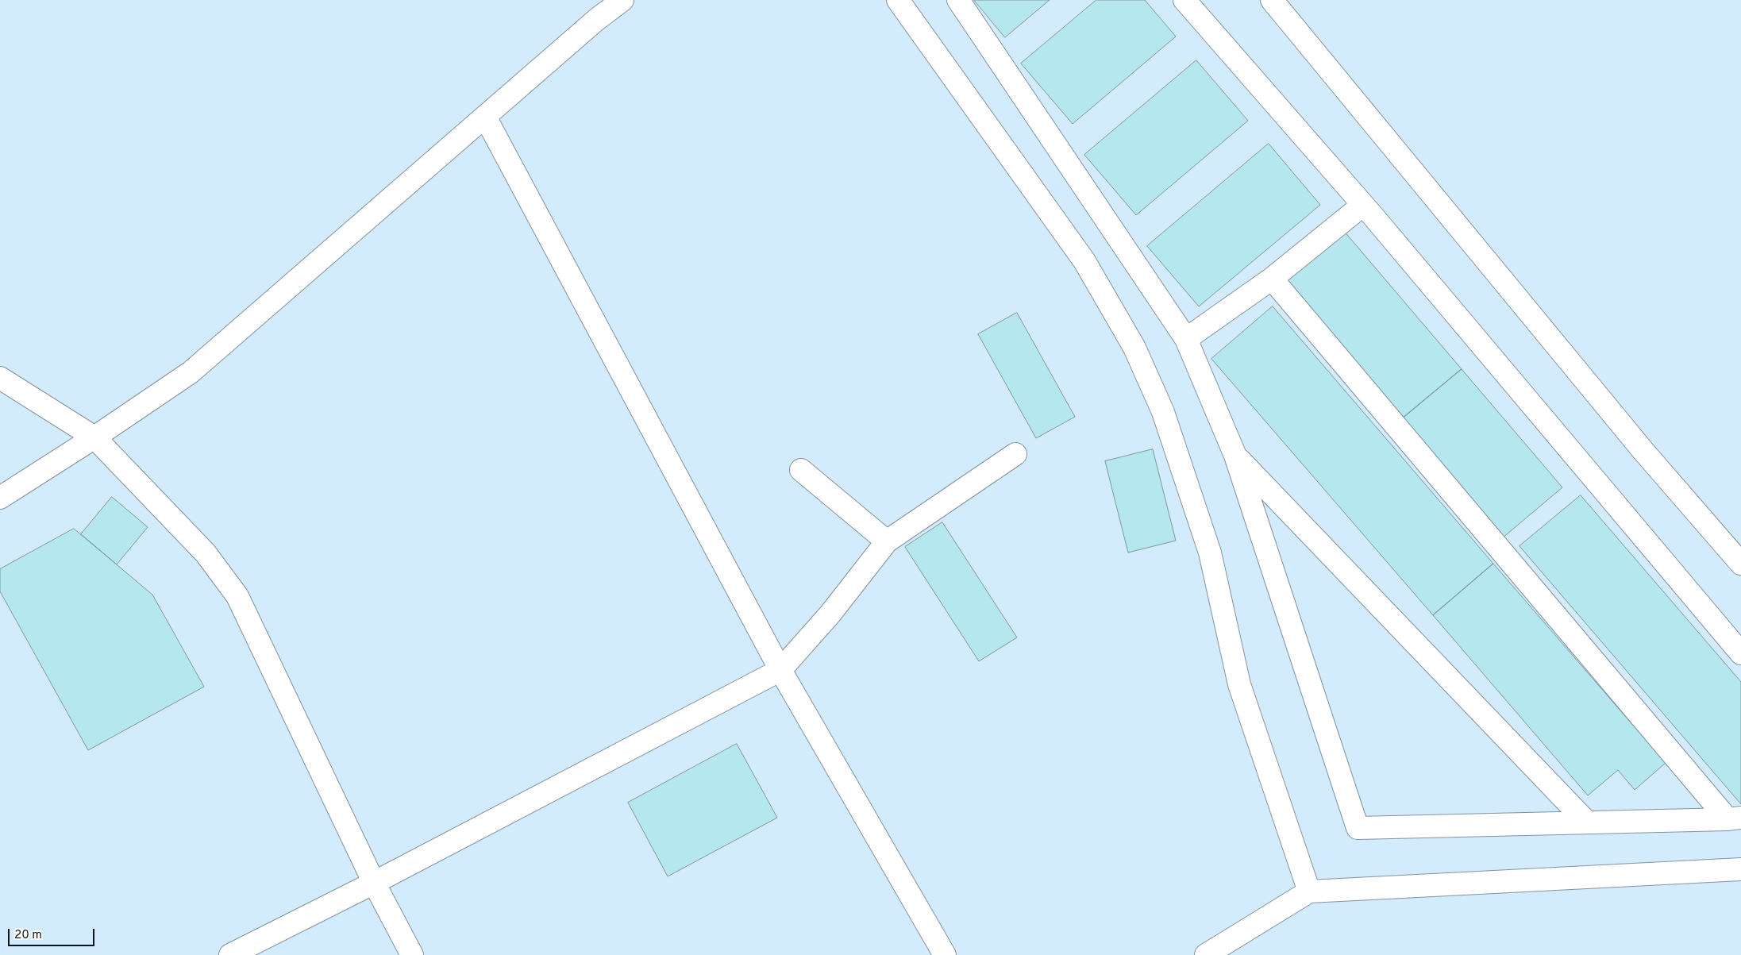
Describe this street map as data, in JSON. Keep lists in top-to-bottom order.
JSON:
{
  "scale_bar": "20 m"
}
